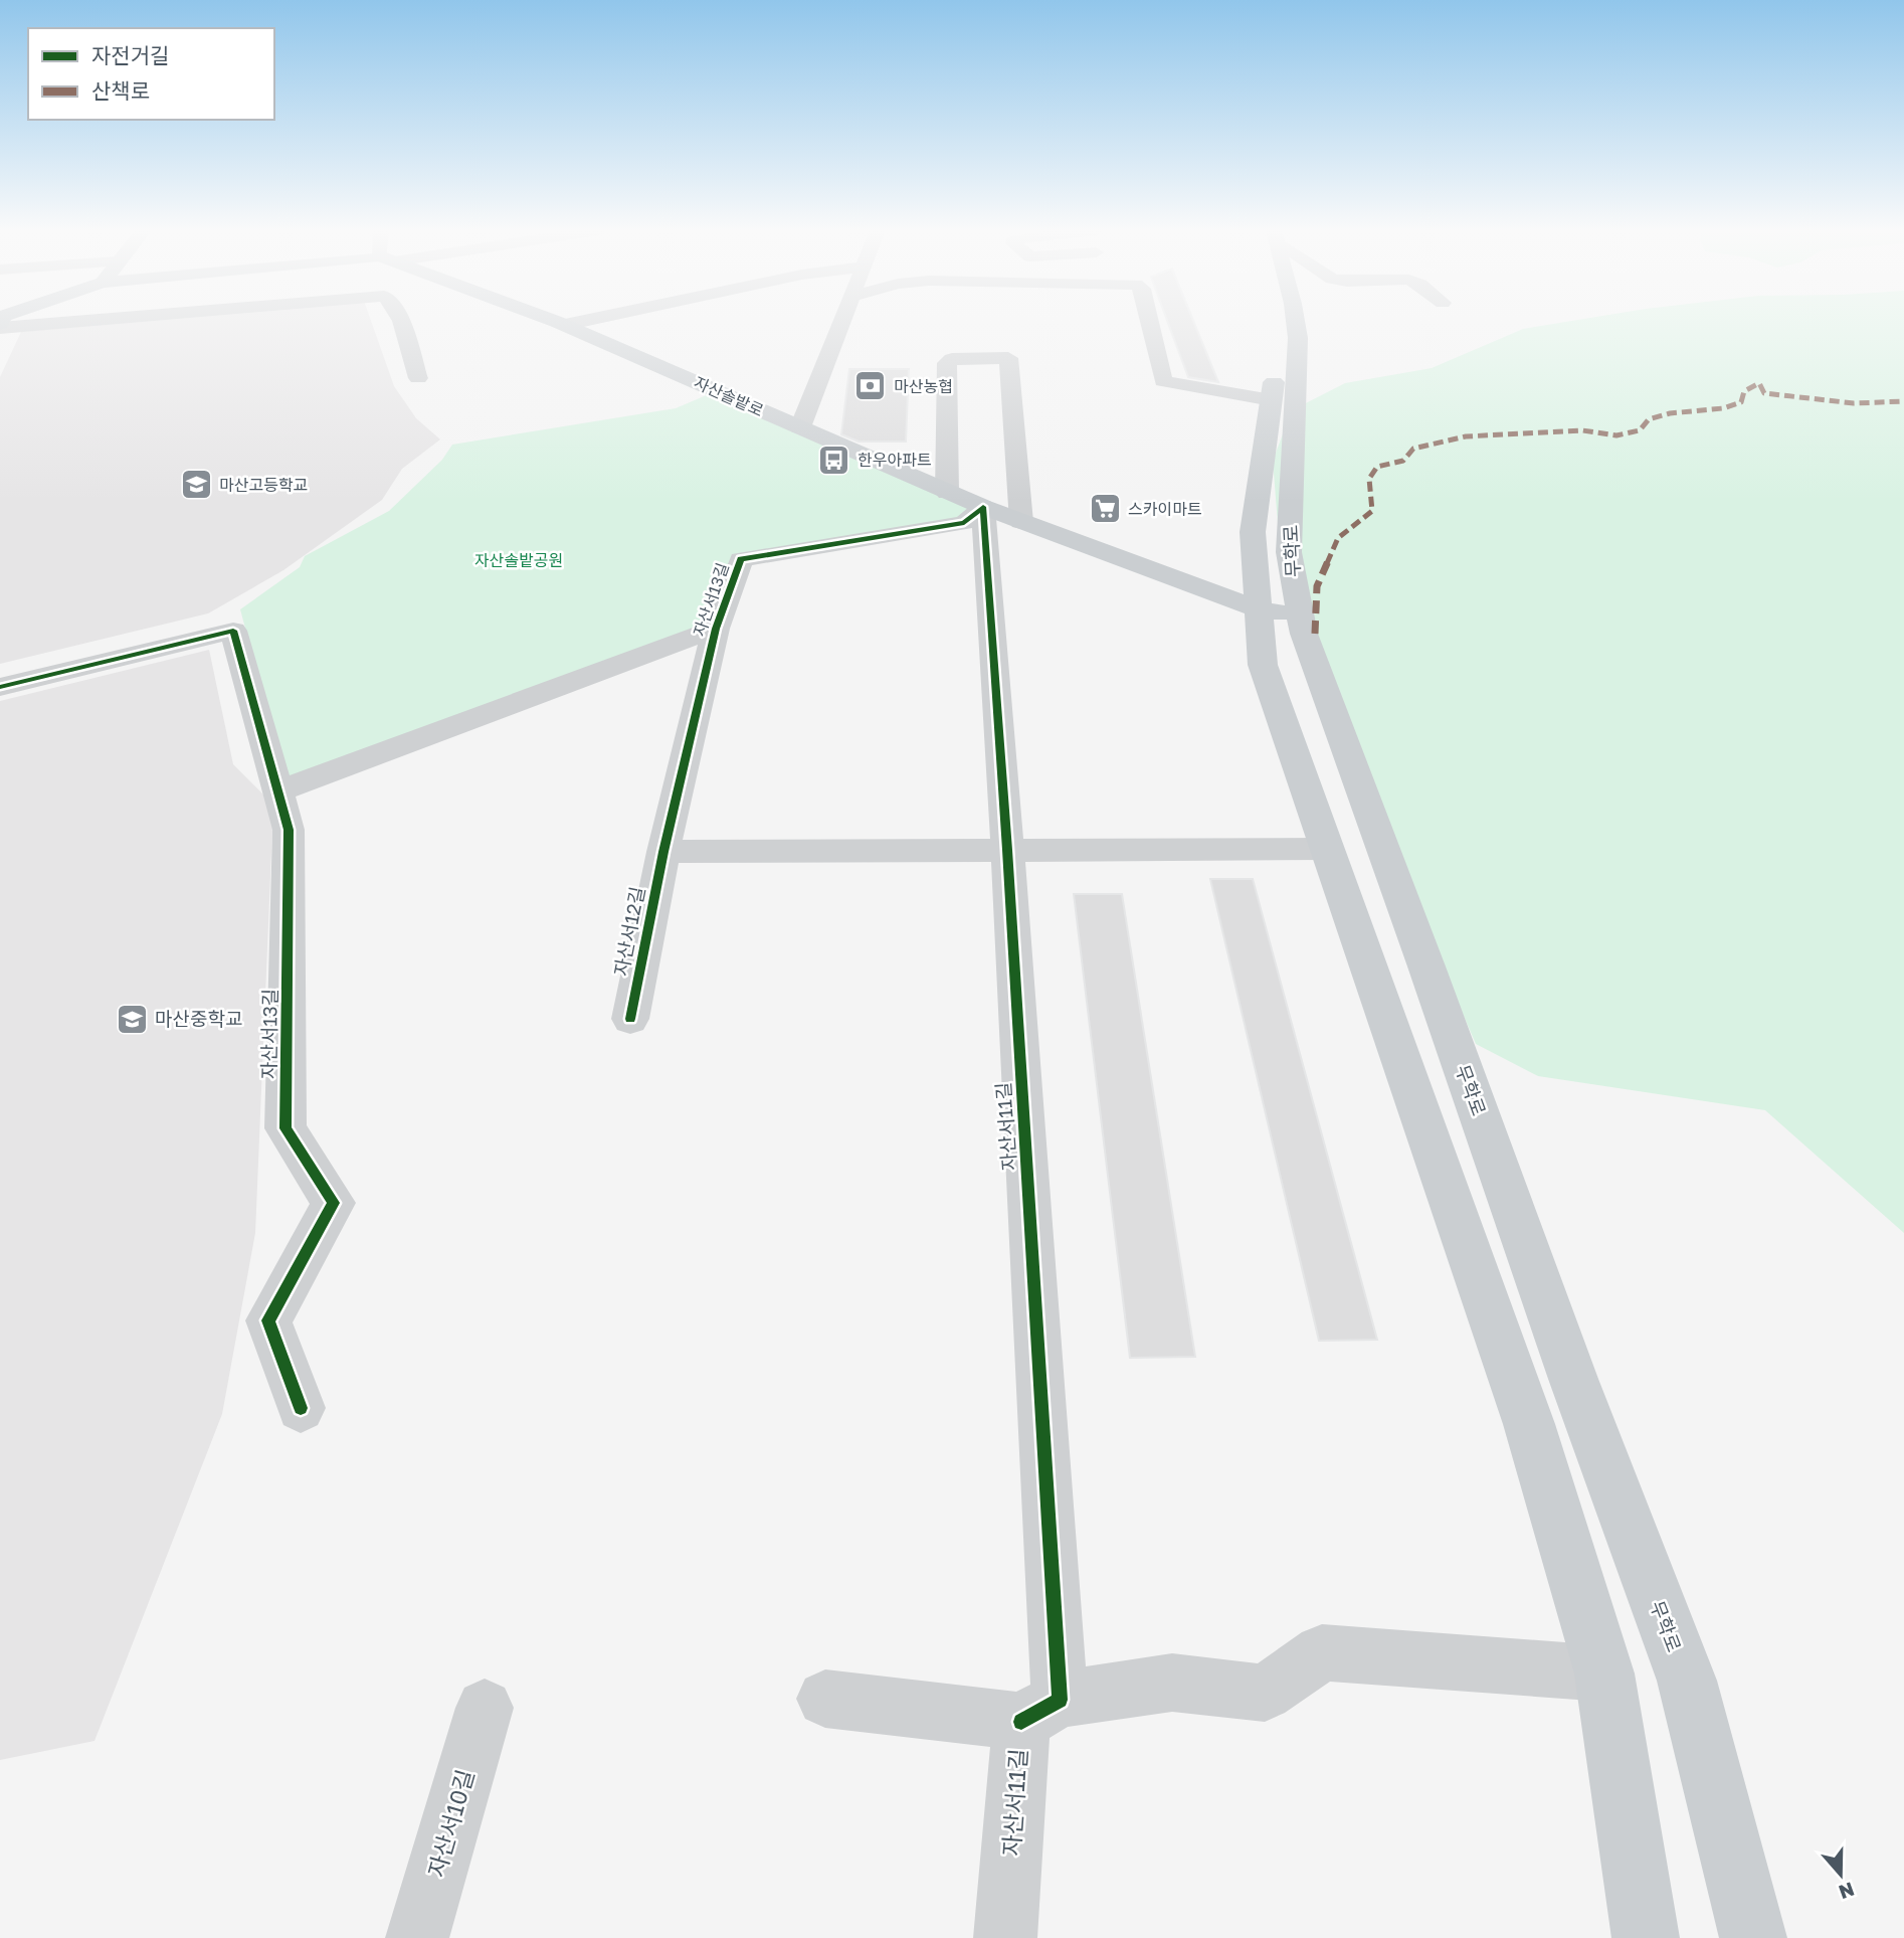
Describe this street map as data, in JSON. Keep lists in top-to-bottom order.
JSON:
{
  "streets": {
    "main road": ["자산솔밭로", "무학로"],
    "street": [
      "자산서13길",
      "자산서12길",
      "자산서11길",
      "자산서10길"
    ]
  },
  "crossings": [
    ["자산솔밭로", "무학로"],
    ["자산솔밭로", "자산서13길"],
    ["자산솔밭로", "자산서11길"],
    ["자산서13길", "자산서12길"],
    ["자산서13길", "자산서11길"]
  ],
  "parks": ["자산솔밭공원"],
  "places": {
    "bank": ["마산농협"],
    "bus stop": ["한우아파트"],
    "school or university": ["마산고등학교", "마산중학교"],
    "supermarket": ["스카이마트"]
  },
  "legend": ["자전거길", "산책로"],
  "north": "bottom"
}
